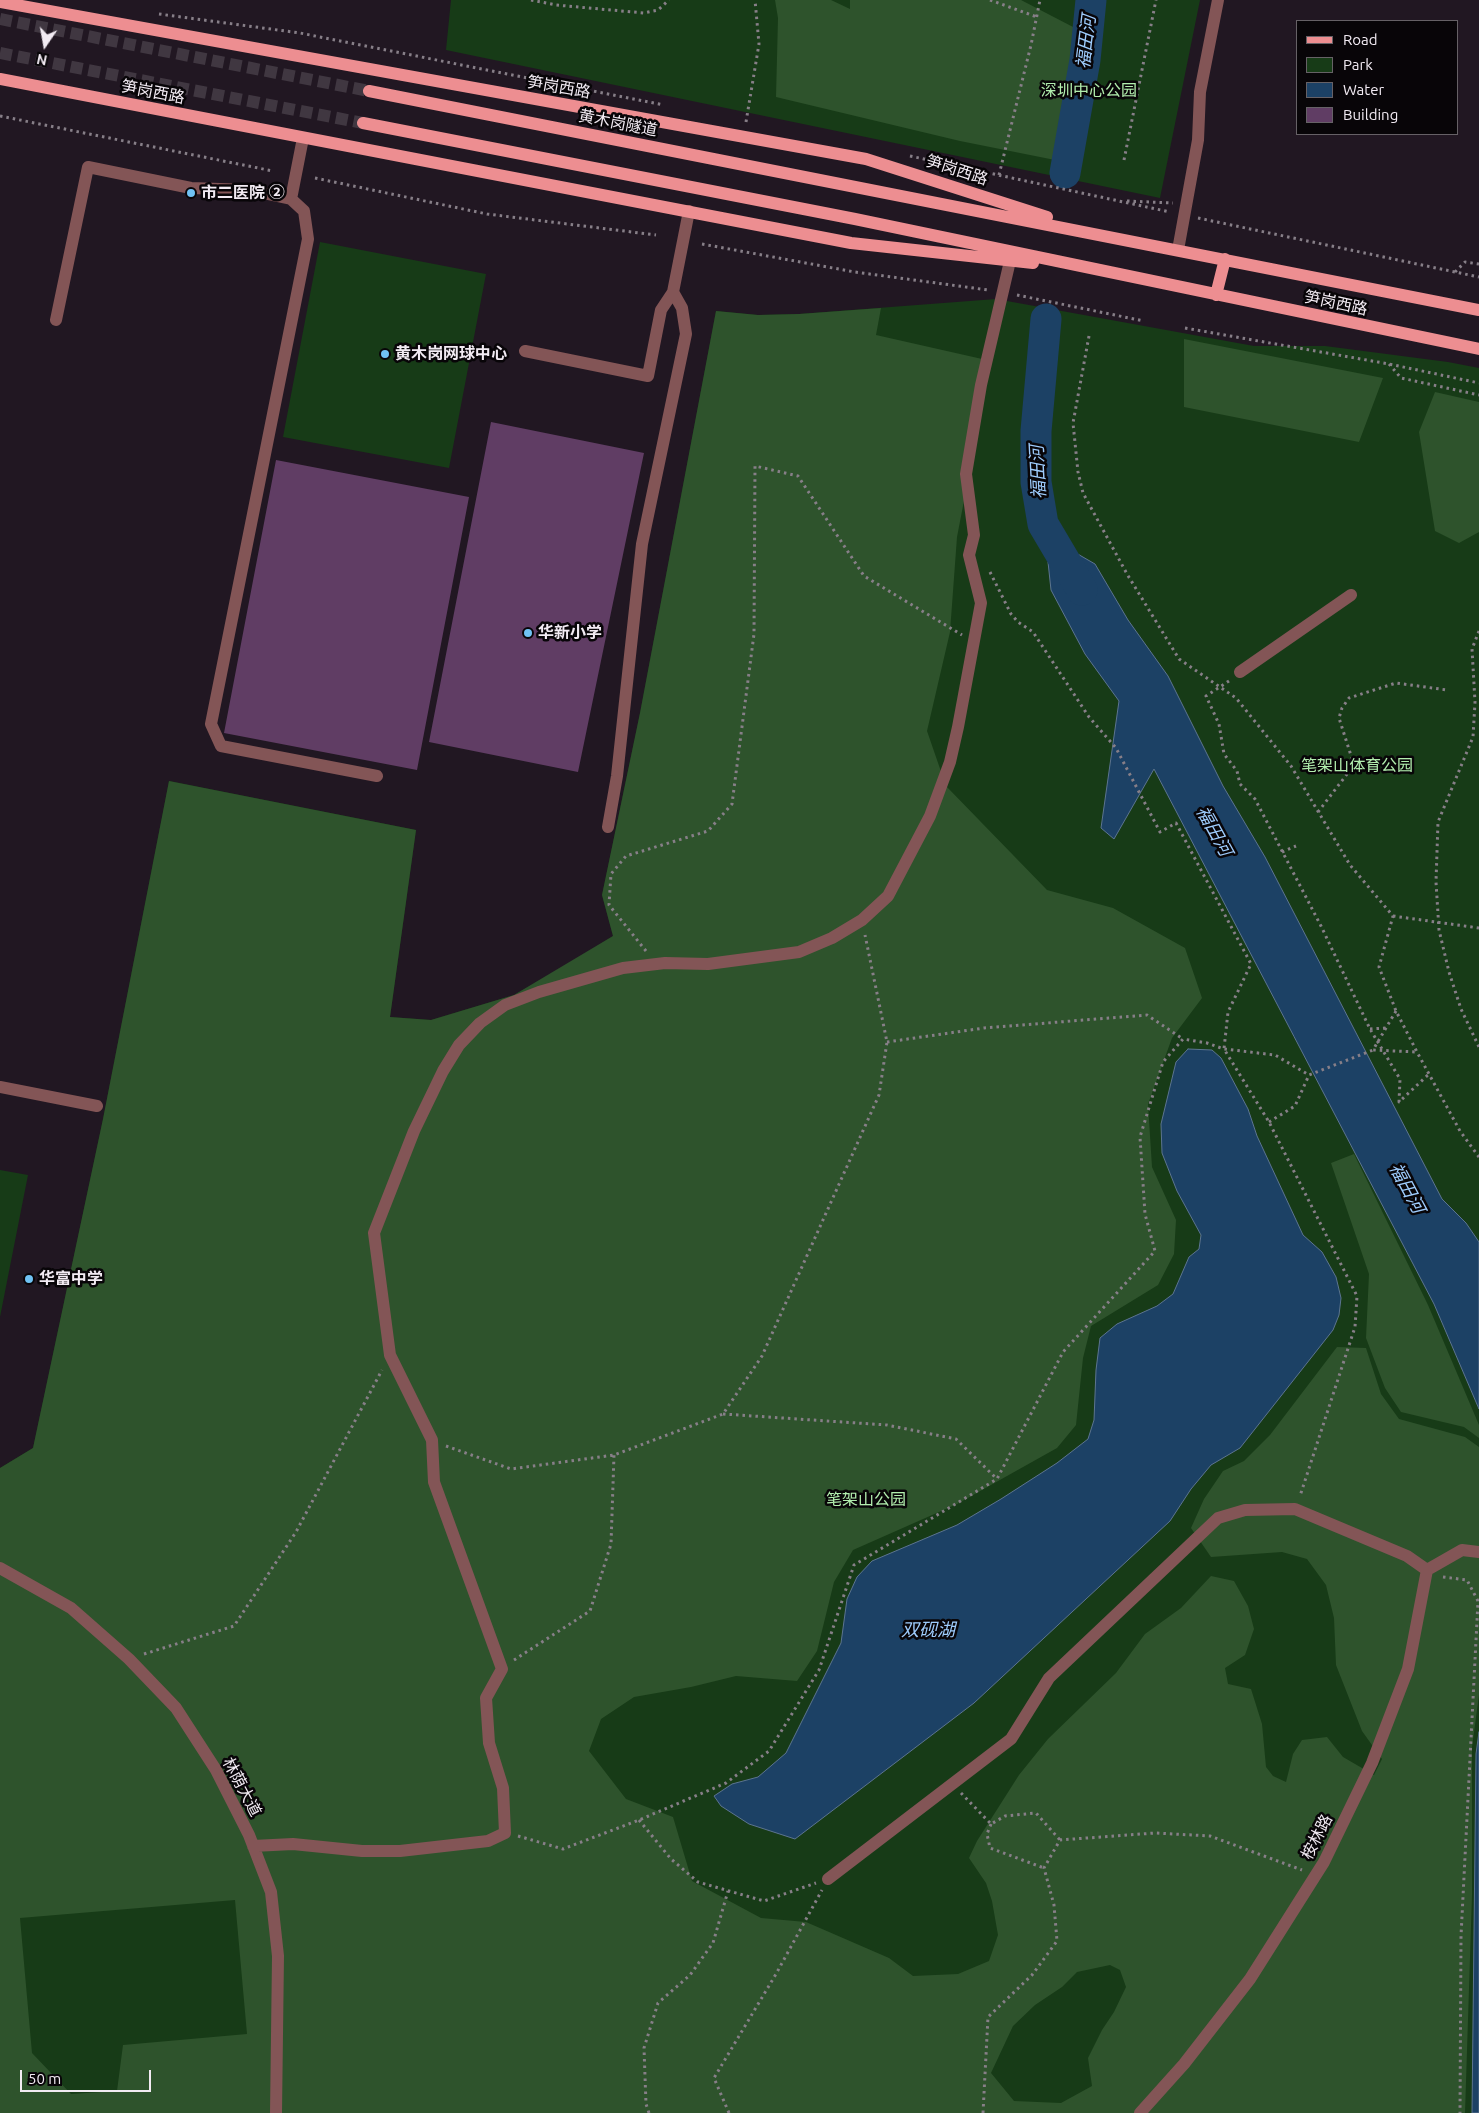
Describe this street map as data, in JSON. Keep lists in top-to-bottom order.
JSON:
{
  "streets": {
    "main road": ["笋岗西路", "黄木岗隧道"],
    "street": ["林荫大道", "桉林路"]
  },
  "crossings": [
    ["笋岗西路", "黄木岗隧道"]
  ],
  "water": ["福田河", "双砚湖"],
  "parks": ["深圳中心公园", "笔架山体育公园", "笔架山公园"],
  "places": [
    "市二医院 ②",
    "黄木岗网球中心",
    "华新小学",
    "华富中学"
  ],
  "legend": [
    "Road",
    "Park",
    "Water",
    "Building"
  ],
  "scale_bar": "50 m",
  "north": "bottom"
}
